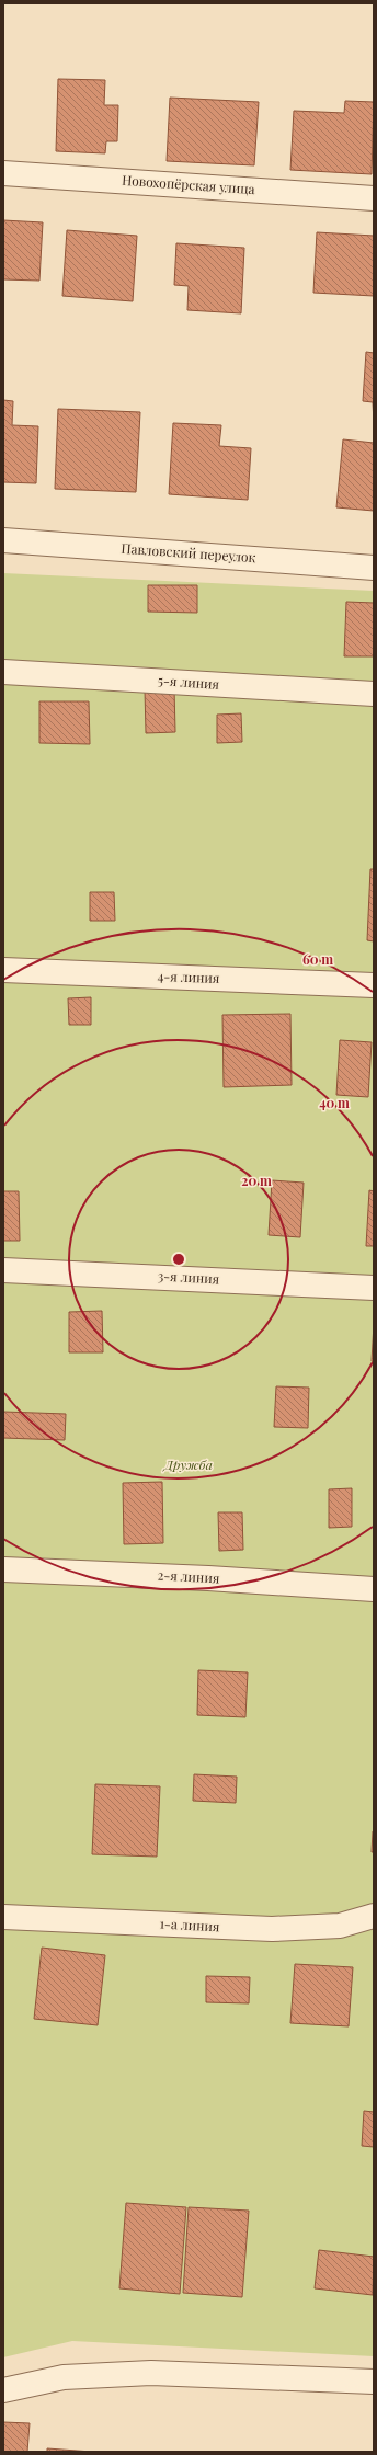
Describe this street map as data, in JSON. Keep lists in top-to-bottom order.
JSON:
{
  "streets": {
    "street": [
      "Новохопёрская улица",
      "Павловский переулок",
      "5-я линия",
      "4-я линия",
      "3-я линия",
      "2-я линия",
      "1-а линия"
    ]
  },
  "parks": ["Дружба"],
  "rings": ["60 m", "40 m", "20 m"]
}
